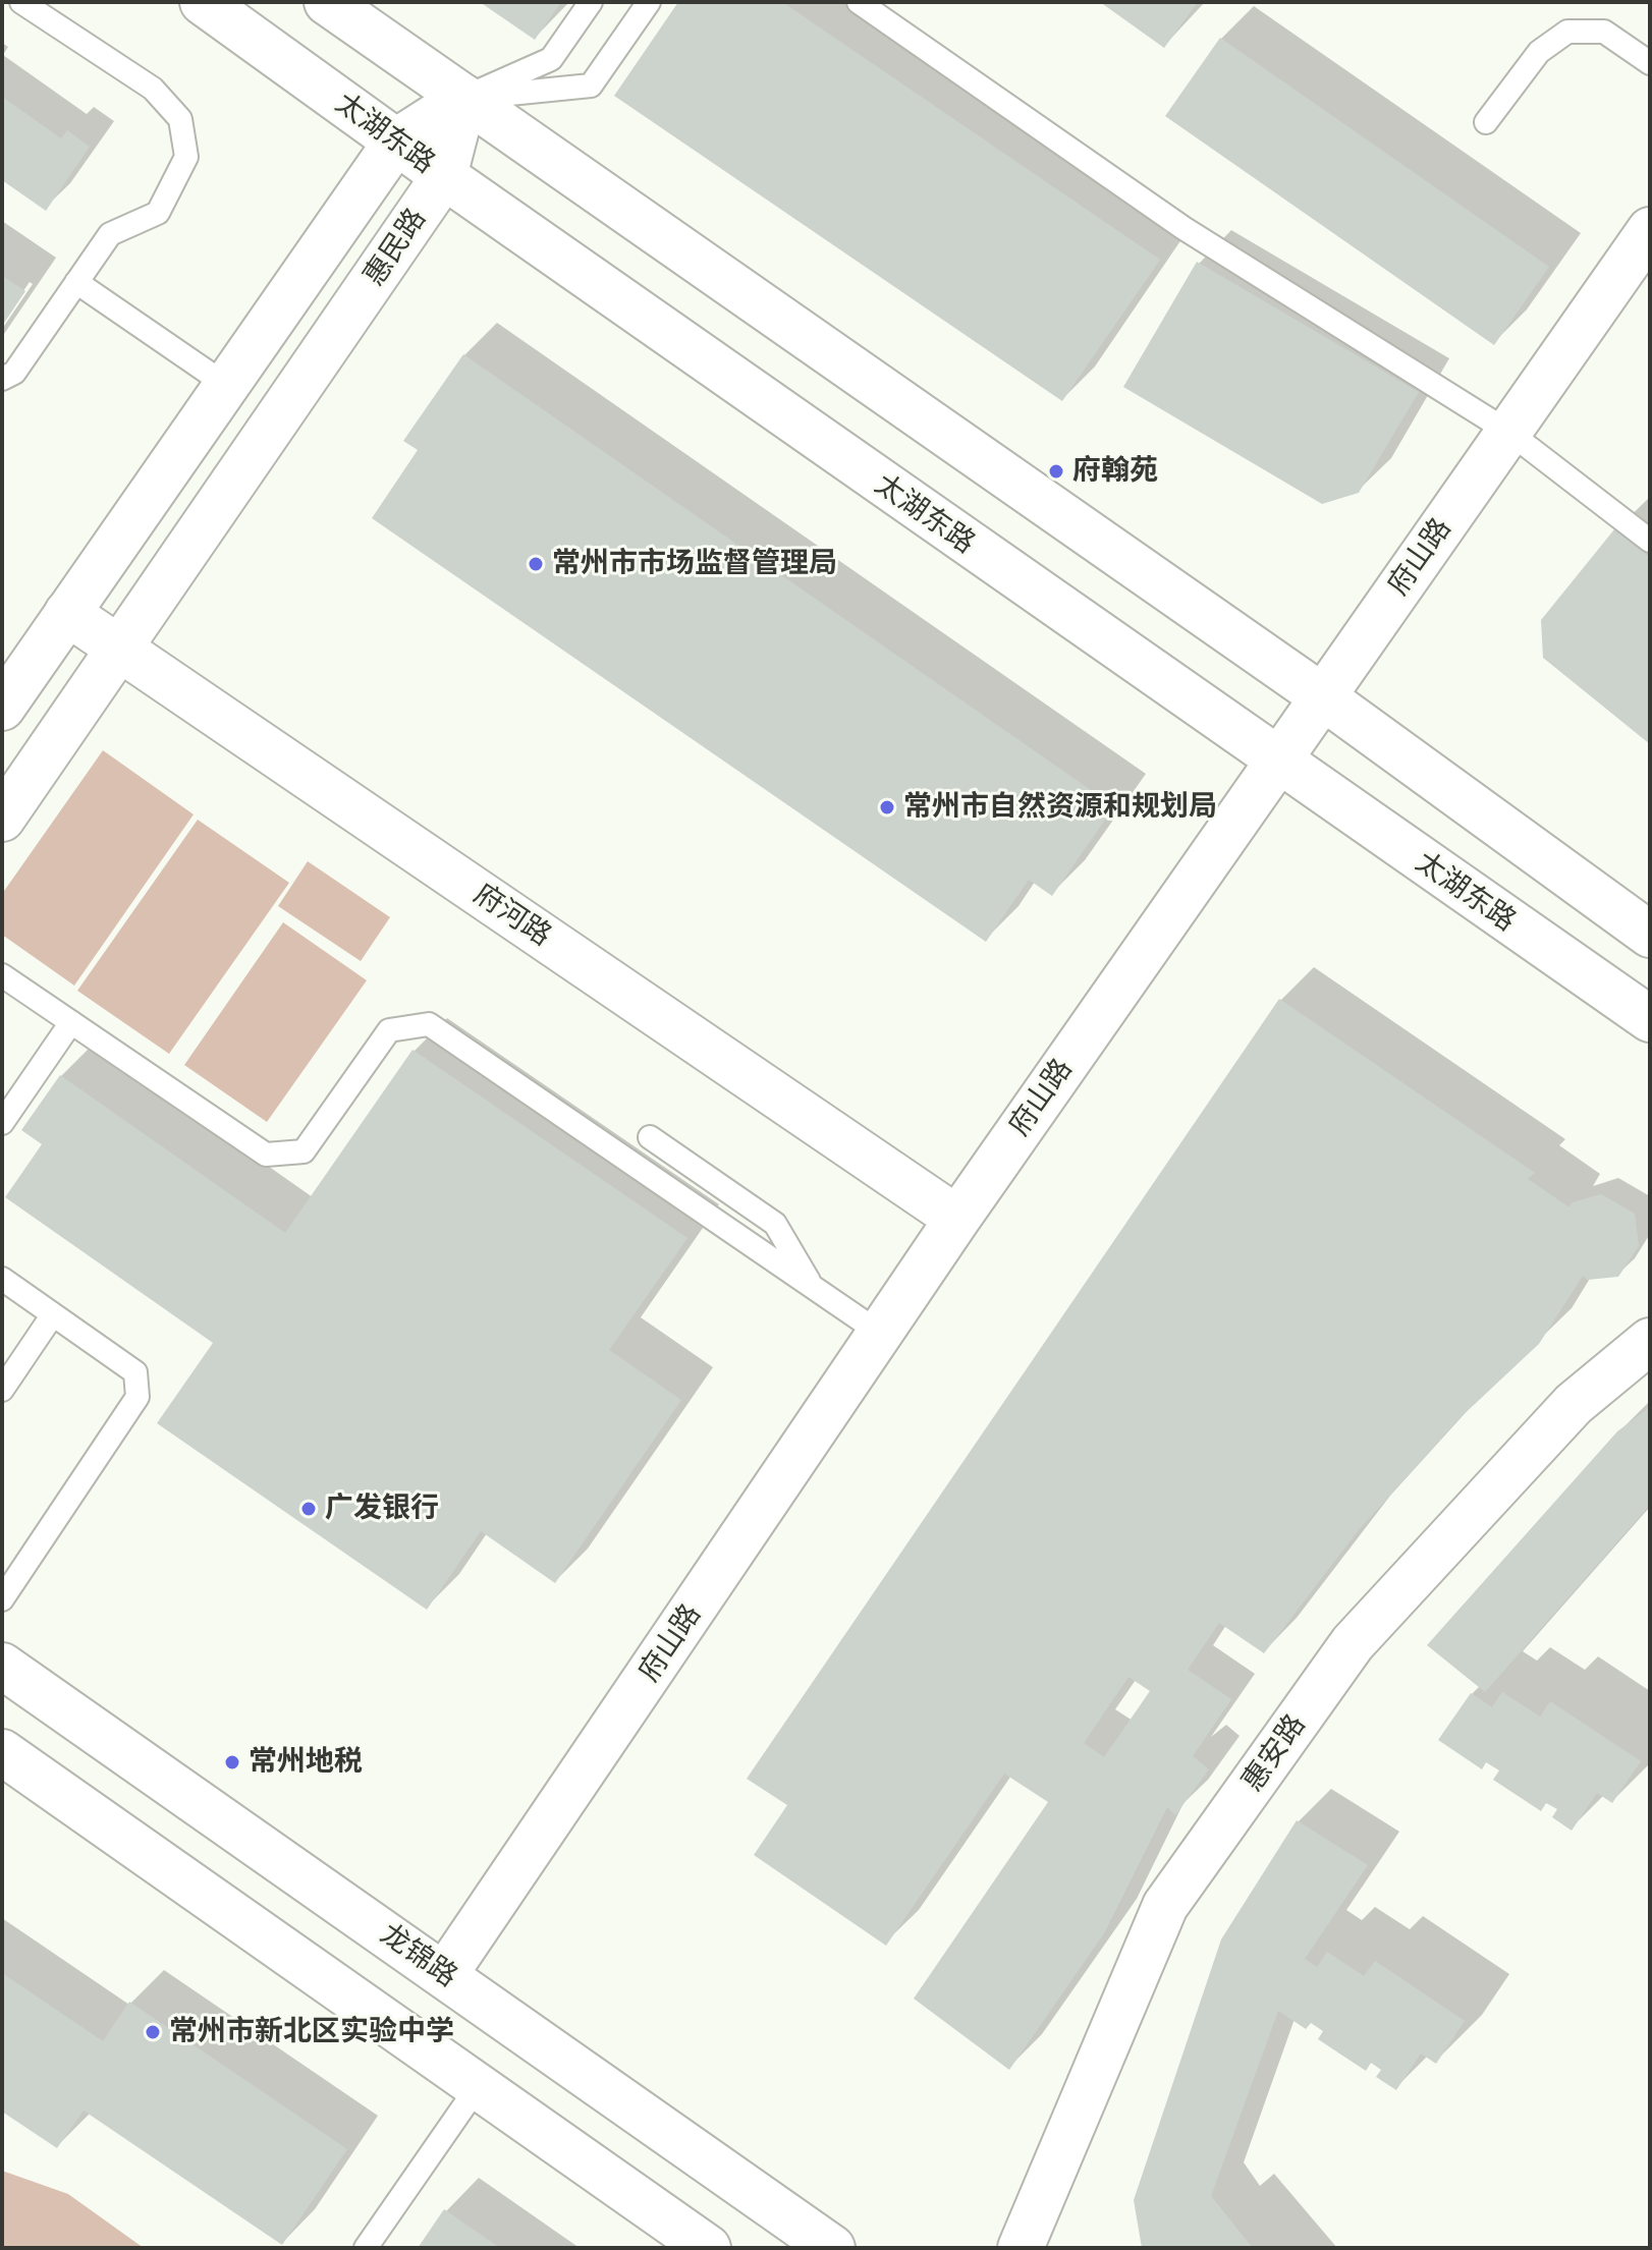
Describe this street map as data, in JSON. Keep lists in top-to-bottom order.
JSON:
{
  "streets": {
    "street": [
      "太湖东路",
      "惠民路",
      "府山路",
      "府河路",
      "惠安路",
      "龙锦路"
    ]
  },
  "crossings": [
    ["太湖东路", "惠民路"],
    ["太湖东路", "府山路"],
    ["惠民路", "府河路"],
    ["府山路", "府河路"],
    ["府山路", "龙锦路"]
  ],
  "places": [
    "府翰苑",
    "常州市市场监督管理局",
    "常州市自然资源和规划局",
    "广发银行",
    "常州地税",
    "常州市新北区实验中学"
  ]
}
